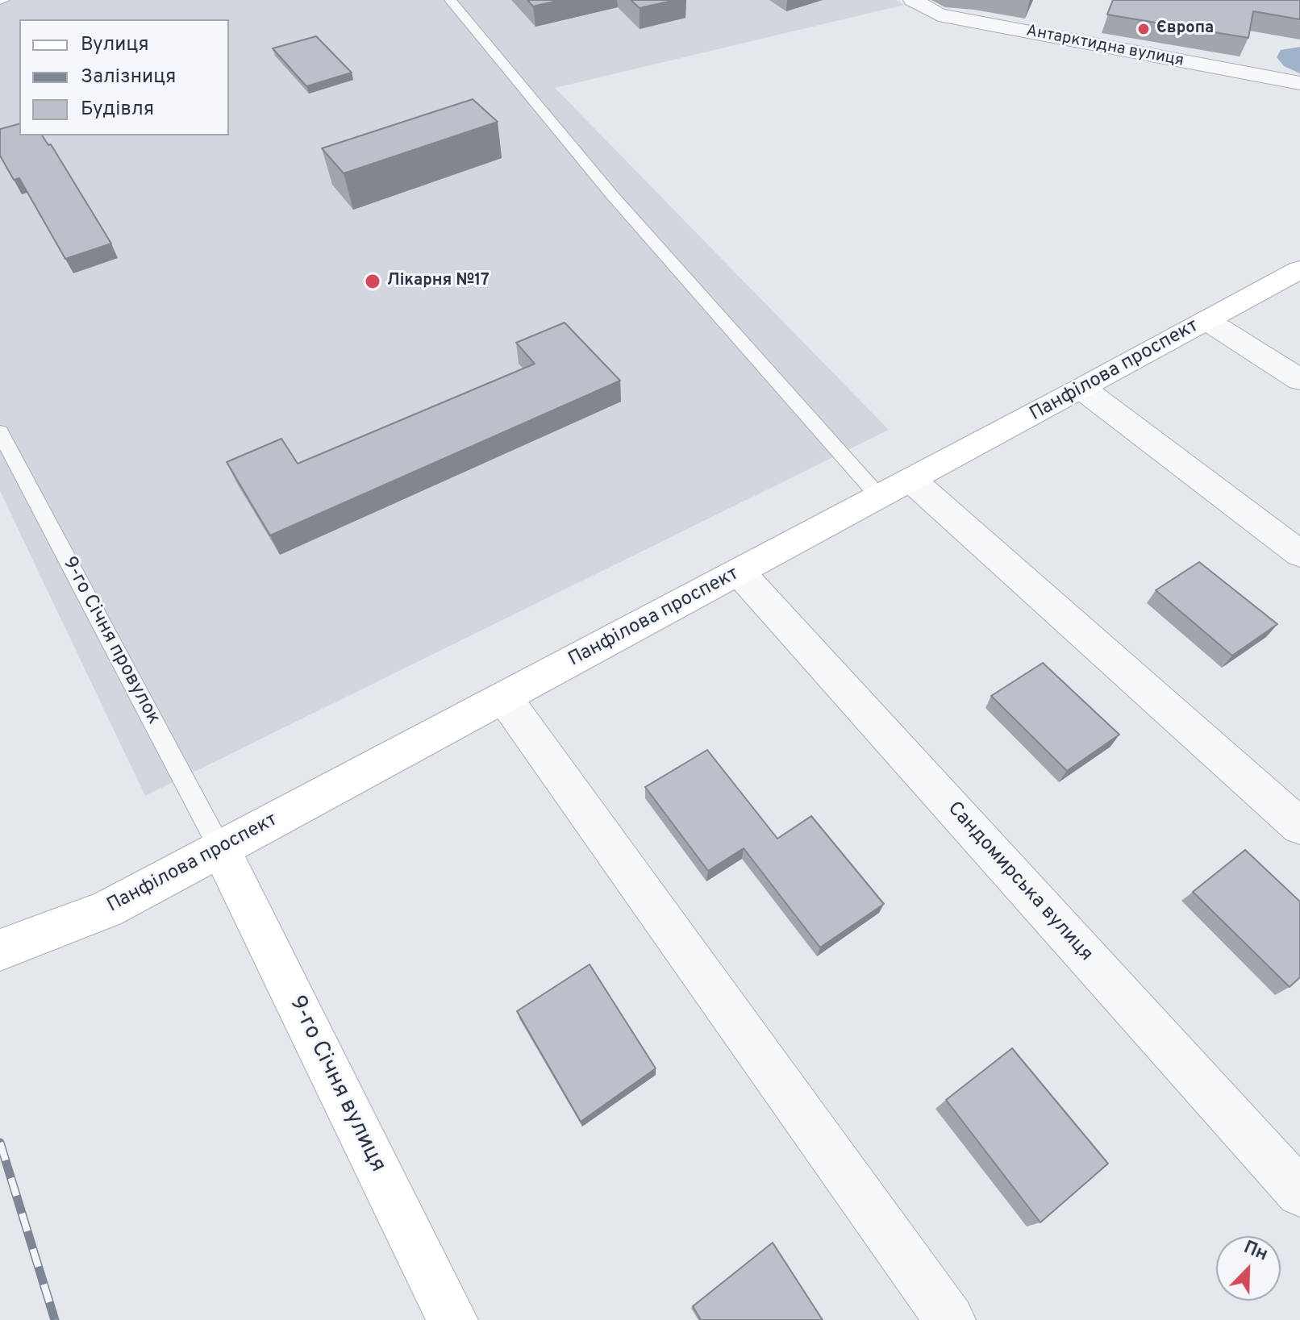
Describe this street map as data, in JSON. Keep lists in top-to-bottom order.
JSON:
{
  "streets": {
    "street": [
      "Антарктидна вулиця",
      "Панфілова проспект",
      "Сандомирська вулиця",
      "9-го Січня вулиця"
    ],
    "lane": ["9-го Січня провулок"]
  },
  "crossings": [
    ["Панфілова проспект", "9-го Січня провулок"],
    ["Панфілова проспект", "Сандомирська вулиця"],
    ["Панфілова проспект", "9-го Січня вулиця"],
    ["9-го Січня провулок", "9-го Січня вулиця"]
  ],
  "places": ["Європа", "Лікарня №17"],
  "legend": ["Вулиця", "Залізниця", "Будівля"],
  "north": "top right"
}
